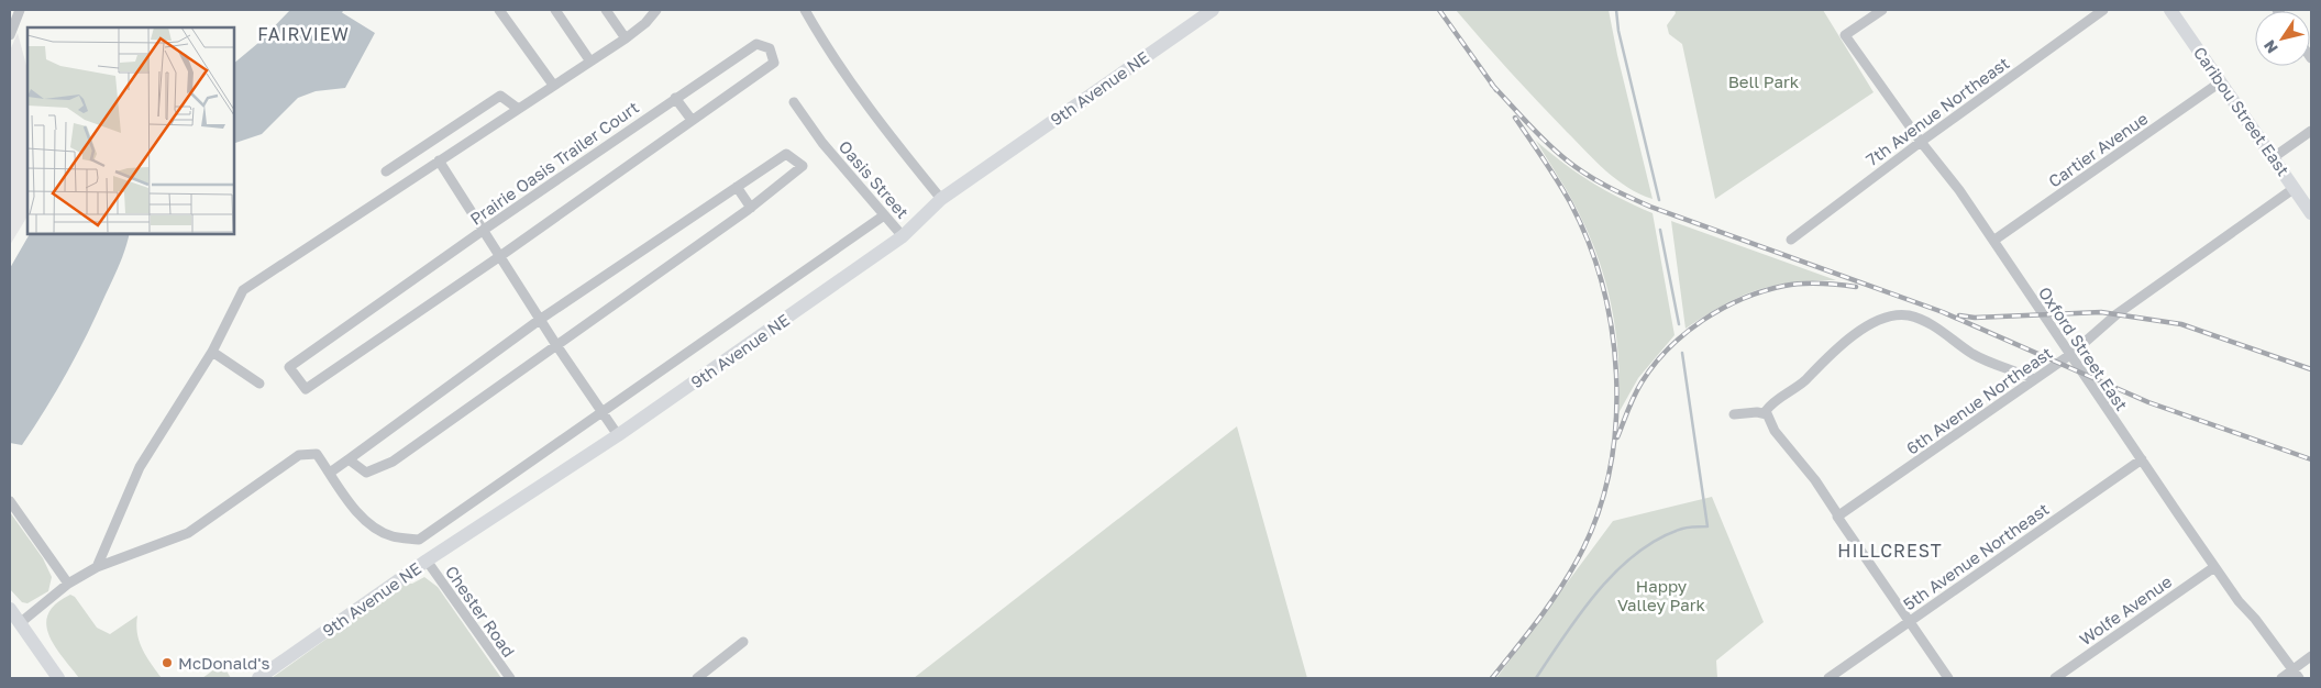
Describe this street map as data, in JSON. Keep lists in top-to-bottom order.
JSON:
{
  "streets": {
    "street": [
      "9th Avenue NE",
      "7th Avenue Northeast",
      "Caribou Street East",
      "Cartier Avenue",
      "Prairie Oasis Trailer Court",
      "Oasis Street",
      "Oxford Street East",
      "6th Avenue Northeast",
      "5th Avenue Northeast",
      "Wolfe Avenue",
      "Chester Road"
    ]
  },
  "crossings": [
    ["9th Avenue NE", "Oasis Street"],
    ["9th Avenue NE", "Chester Road"],
    ["7th Avenue Northeast", "Oxford Street East"],
    ["Caribou Street East", "Cartier Avenue"],
    ["Caribou Street East", "6th Avenue Northeast"],
    ["Cartier Avenue", "Oxford Street East"],
    ["Oxford Street East", "6th Avenue Northeast"],
    ["Oxford Street East", "5th Avenue Northeast"],
    ["Oxford Street East", "Wolfe Avenue"]
  ],
  "districts": ["FAIRVIEW", "HILLCREST"],
  "parks": ["Bell Park", "Happy Valley Park"],
  "places": ["McDonald's"],
  "north": "bottom left"
}
